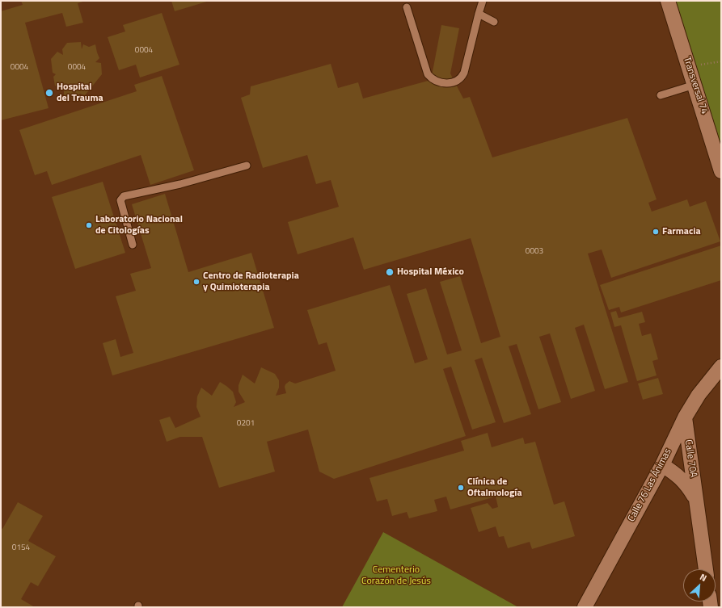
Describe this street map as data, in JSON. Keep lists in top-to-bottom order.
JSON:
{
  "streets": {
    "street": ["Transversal 74", "Calle 70A", "Calle 76 Las Ánimas"]
  },
  "crossings": [
    ["Calle 70A", "Calle 76 Las Ánimas"]
  ],
  "parks": ["Cementerio Corazón de Jesús"],
  "places": [
    "Hospital del Trauma",
    "Laboratorio Nacional de Citologías",
    "Farmacia",
    "Hospital México",
    "Centro de Radioterapia y Quimioterapia",
    "Clínica de Oftalmología"
  ],
  "house_numbers": [
    "0004",
    "0004",
    "0004",
    "0003",
    "0201",
    "0154"
  ],
  "north": "top right"
}
